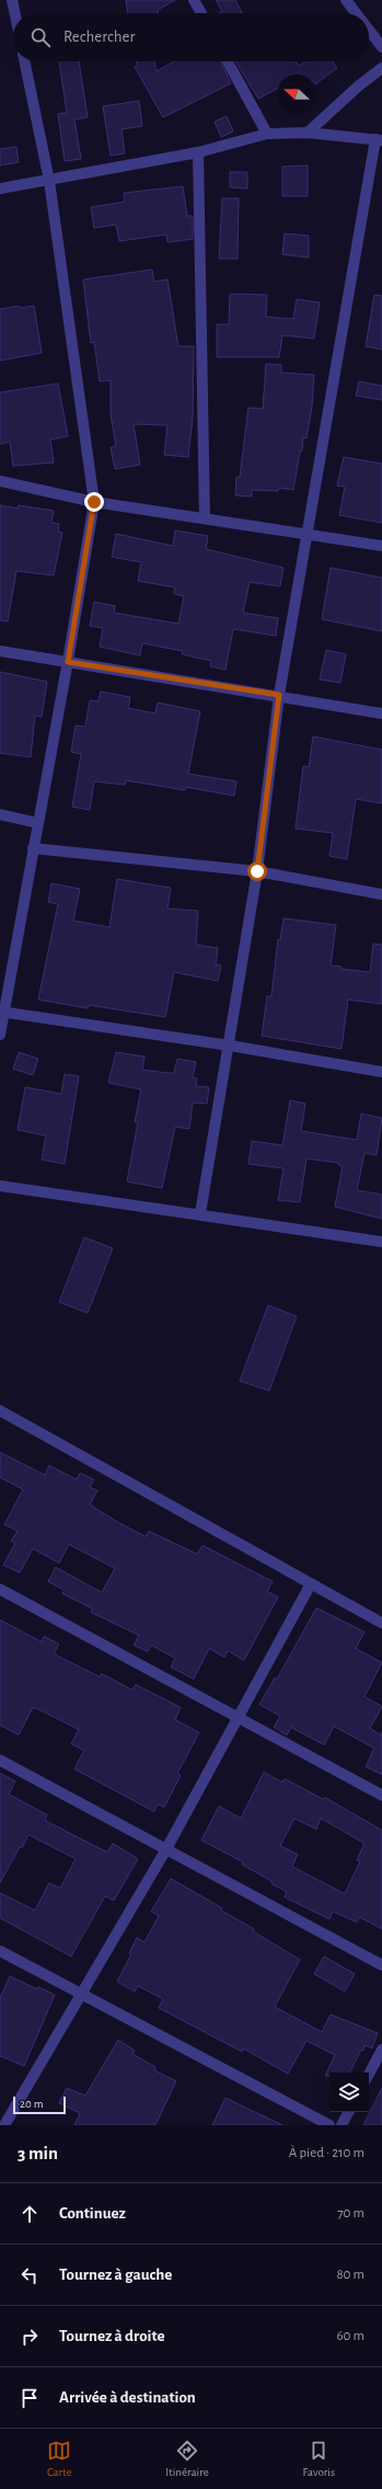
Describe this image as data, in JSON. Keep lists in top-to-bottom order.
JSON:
{
  "scale_bar": "20 m",
  "north": "left",
  "page": {
    "search": "Rechercher",
    "scale": "20 m",
    "heading": ["3 min", "À pied · 210 m"],
    "list": [
      ["Continuez", "70 m"],
      ["Tournez à gauche", "80 m"],
      ["Tournez à droite", "60 m"],
      "Arrivée à destination"
    ],
    "nav": ["Carte", "Itinéraire", "Favoris"]
  }
}
